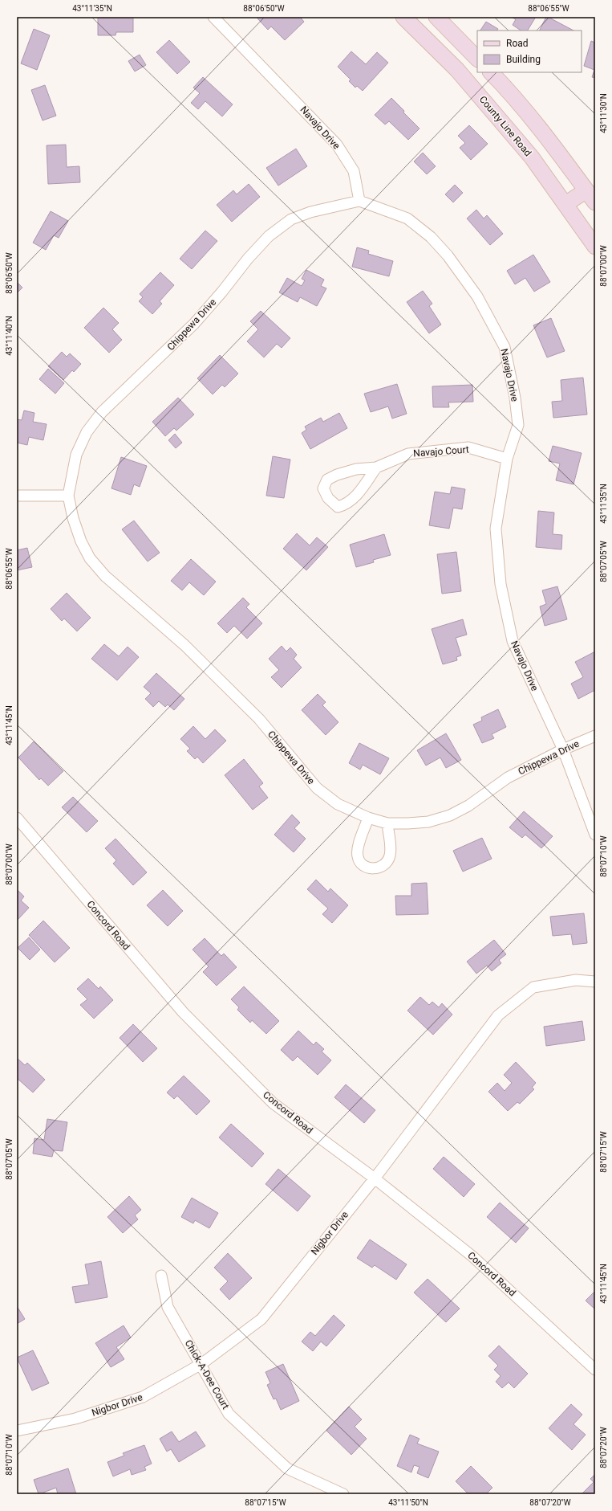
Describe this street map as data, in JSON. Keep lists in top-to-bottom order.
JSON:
{
  "streets": {
    "main road": ["County Line Road"],
    "street": [
      "Navajo Drive",
      "Chippewa Drive",
      "Navajo Court",
      "Concord Road",
      "Nigbor Drive",
      "Chick-A-Dee Court"
    ]
  },
  "crossings": [
    ["Navajo Drive", "Chippewa Drive"],
    ["Navajo Drive", "Navajo Court"],
    ["Concord Road", "Nigbor Drive"],
    ["Nigbor Drive", "Chick-A-Dee Court"]
  ],
  "legend": ["Road", "Building"],
  "coordinates": [
    "43°11'35\"N",
    "88°06'50\"W",
    "88°06'55\"W",
    "43°11'30\"N",
    "88°07'00\"W",
    "43°11'40\"N",
    "88°07'05\"W",
    "43°11'45\"N",
    "88°07'10\"W",
    "88°07'15\"W",
    "88°07'20\"W",
    "43°11'50\"N"
  ]
}
